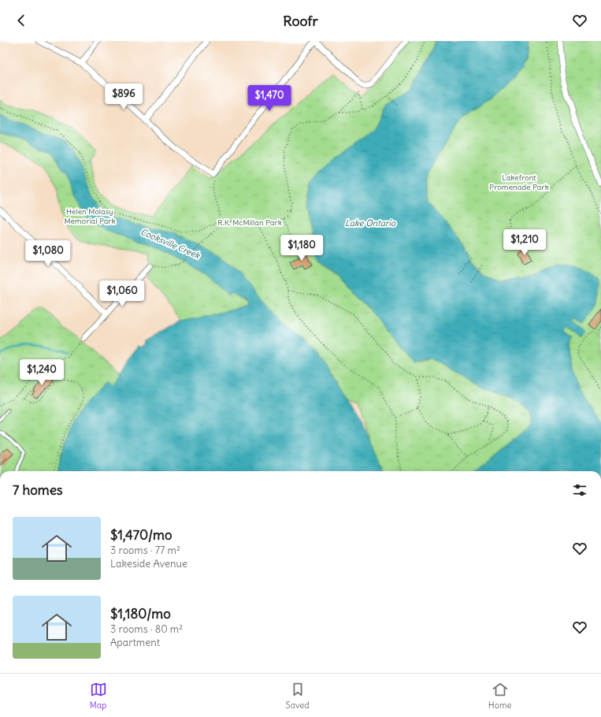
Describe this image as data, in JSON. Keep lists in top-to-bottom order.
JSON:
{
  "water": ["Lake Ontario", "Cooksville Creek"],
  "parks": ["Lakefront Promenade Park", "Helen Molasy Memorial Park", "R.K. McMillan Park"],
  "page": {
    "header": "Roofr",
    "price": [
      "$896",
      "$1,470",
      "$1,210",
      "$1,180",
      "$1,080",
      "$1,060",
      "$1,240"
    ],
    "heading": "7 homes",
    "list": [
      {
        "name": "$1,470/mo",
        "note": "3 rooms · 77 m² · Lakeside Avenue"
      },
      {
        "name": "$1,180/mo",
        "note": "3 rooms · 80 m² · Apartment"
      }
    ],
    "tabs": ["Map", "Saved", "Home"]
  }
}
